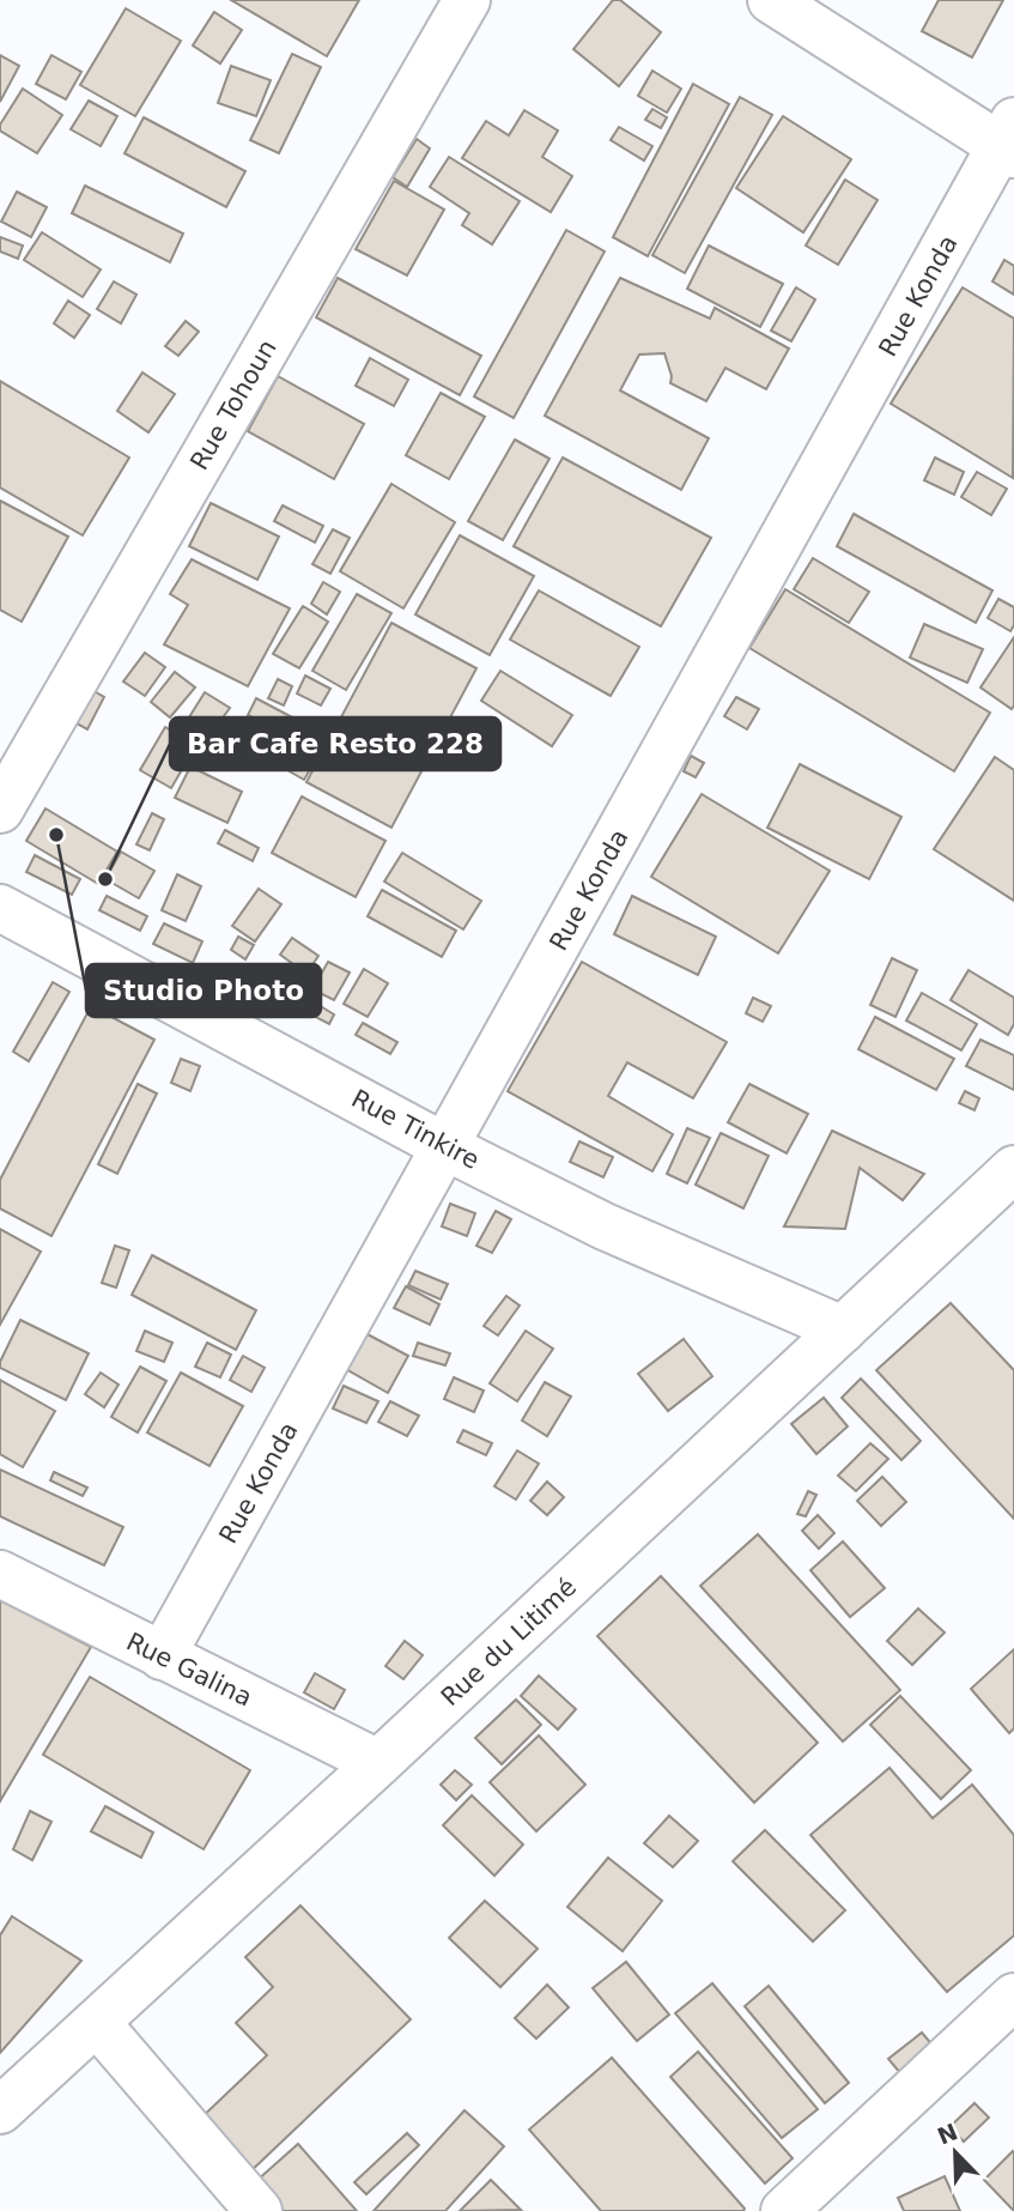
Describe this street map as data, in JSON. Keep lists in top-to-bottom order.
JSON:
{
  "streets": {
    "street": [
      "Rue Konda",
      "Rue Tohoun",
      "Rue Tinkire",
      "Rue du Litimé",
      "Rue Galina"
    ]
  },
  "crossings": [
    ["Rue Konda", "Rue Tinkire"],
    ["Rue Konda", "Rue Galina"],
    ["Rue Tinkire", "Rue du Litimé"],
    ["Rue du Litimé", "Rue Galina"]
  ],
  "places": ["Studio Photo", "Bar Cafe Resto 228"],
  "north": "top left"
}
